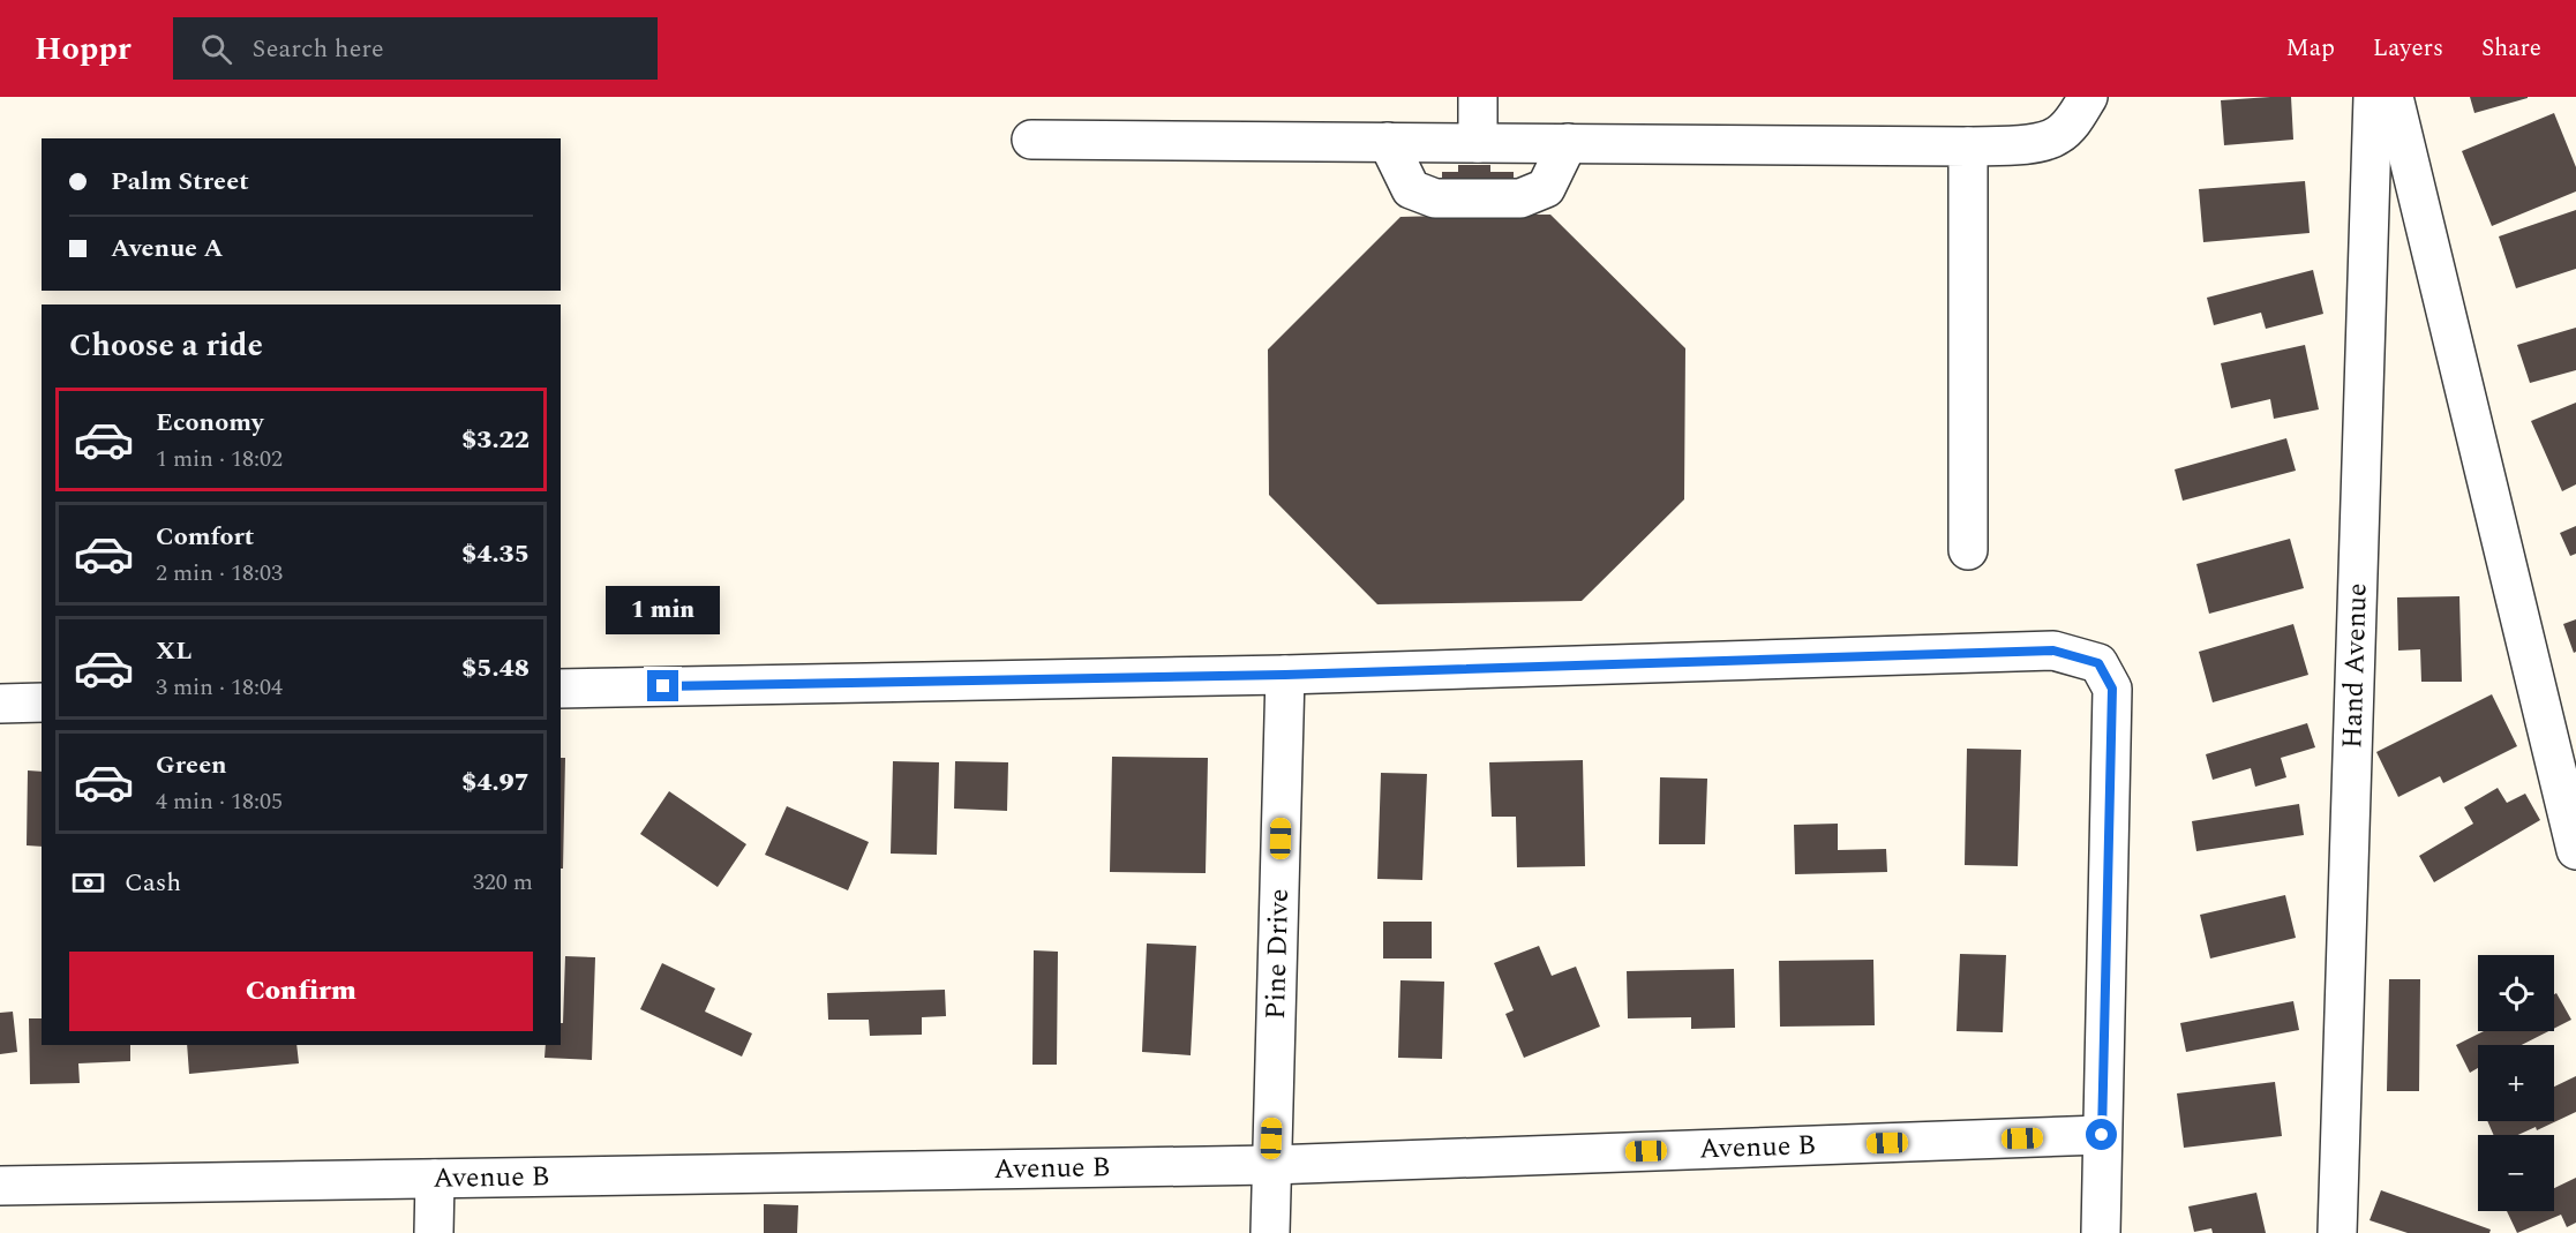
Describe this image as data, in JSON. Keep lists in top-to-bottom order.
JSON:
{
  "streets": {
    "street": ["Hand Avenue", "Pine Drive", "Avenue B"]
  },
  "crossings": [
    ["Pine Drive", "Avenue B"]
  ],
  "page": {
    "header": "Hoppr",
    "search": "Search here",
    "nav": ["Map", "Layers", "Share"],
    "banner": ["Palm Street", "Avenue A"],
    "heading": "Choose a ride",
    "list": [
      {
        "name": "Economy",
        "note": "1 min · 18:02",
        "value": "$3.22"
      },
      {
        "name": "Comfort",
        "note": "2 min · 18:03",
        "value": "$4.35"
      },
      {
        "name": "XL",
        "note": "3 min · 18:04",
        "value": "$5.48"
      },
      {
        "name": "Green",
        "note": "4 min · 18:05",
        "value": "$4.97"
      }
    ],
    "bubble": "1 min",
    "pay": ["Cash", "320 m"],
    "buttons": "Confirm",
    "map_buttons": ["+", "−"]
  }
}
